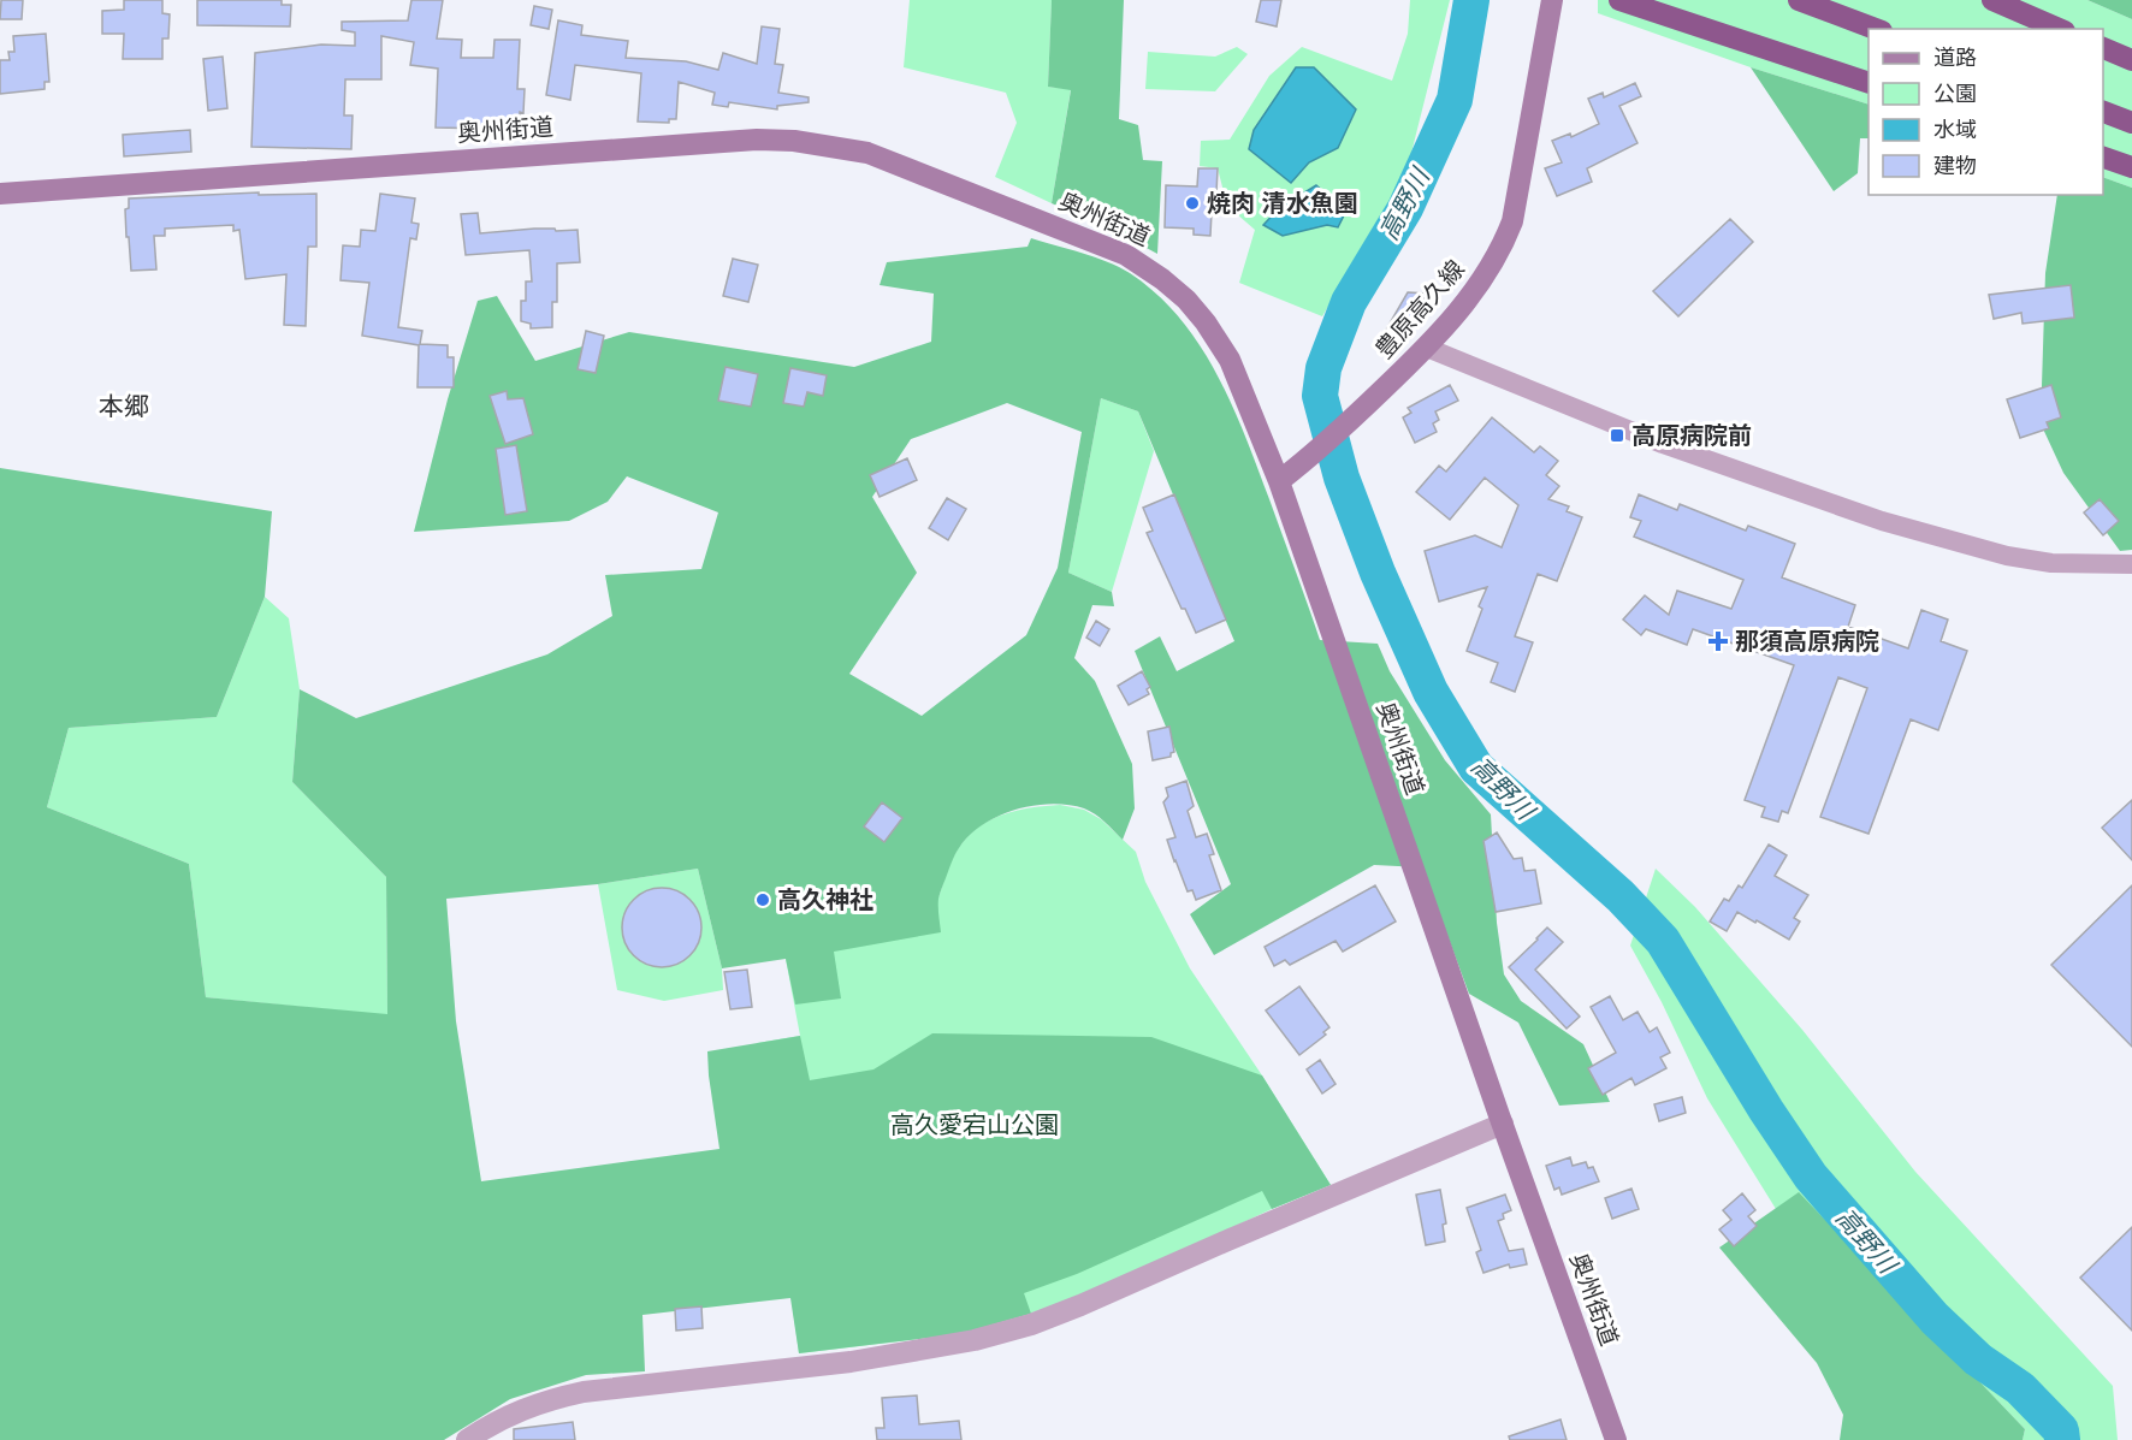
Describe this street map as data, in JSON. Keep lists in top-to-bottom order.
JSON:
{
  "streets": {
    "main road": ["奥州街道", "豊原高久線"]
  },
  "crossings": [
    ["奥州街道", "豊原高久線"]
  ],
  "districts": ["本郷"],
  "water": ["高野川"],
  "parks": ["高久愛宕山公園"],
  "places": {
    "other": ["焼肉 清水魚園", "高久神社"],
    "transit": ["高原病院前"],
    "health": ["那須高原病院"]
  },
  "legend": [
    "道路",
    "公園",
    "水域",
    "建物"
  ]
}
